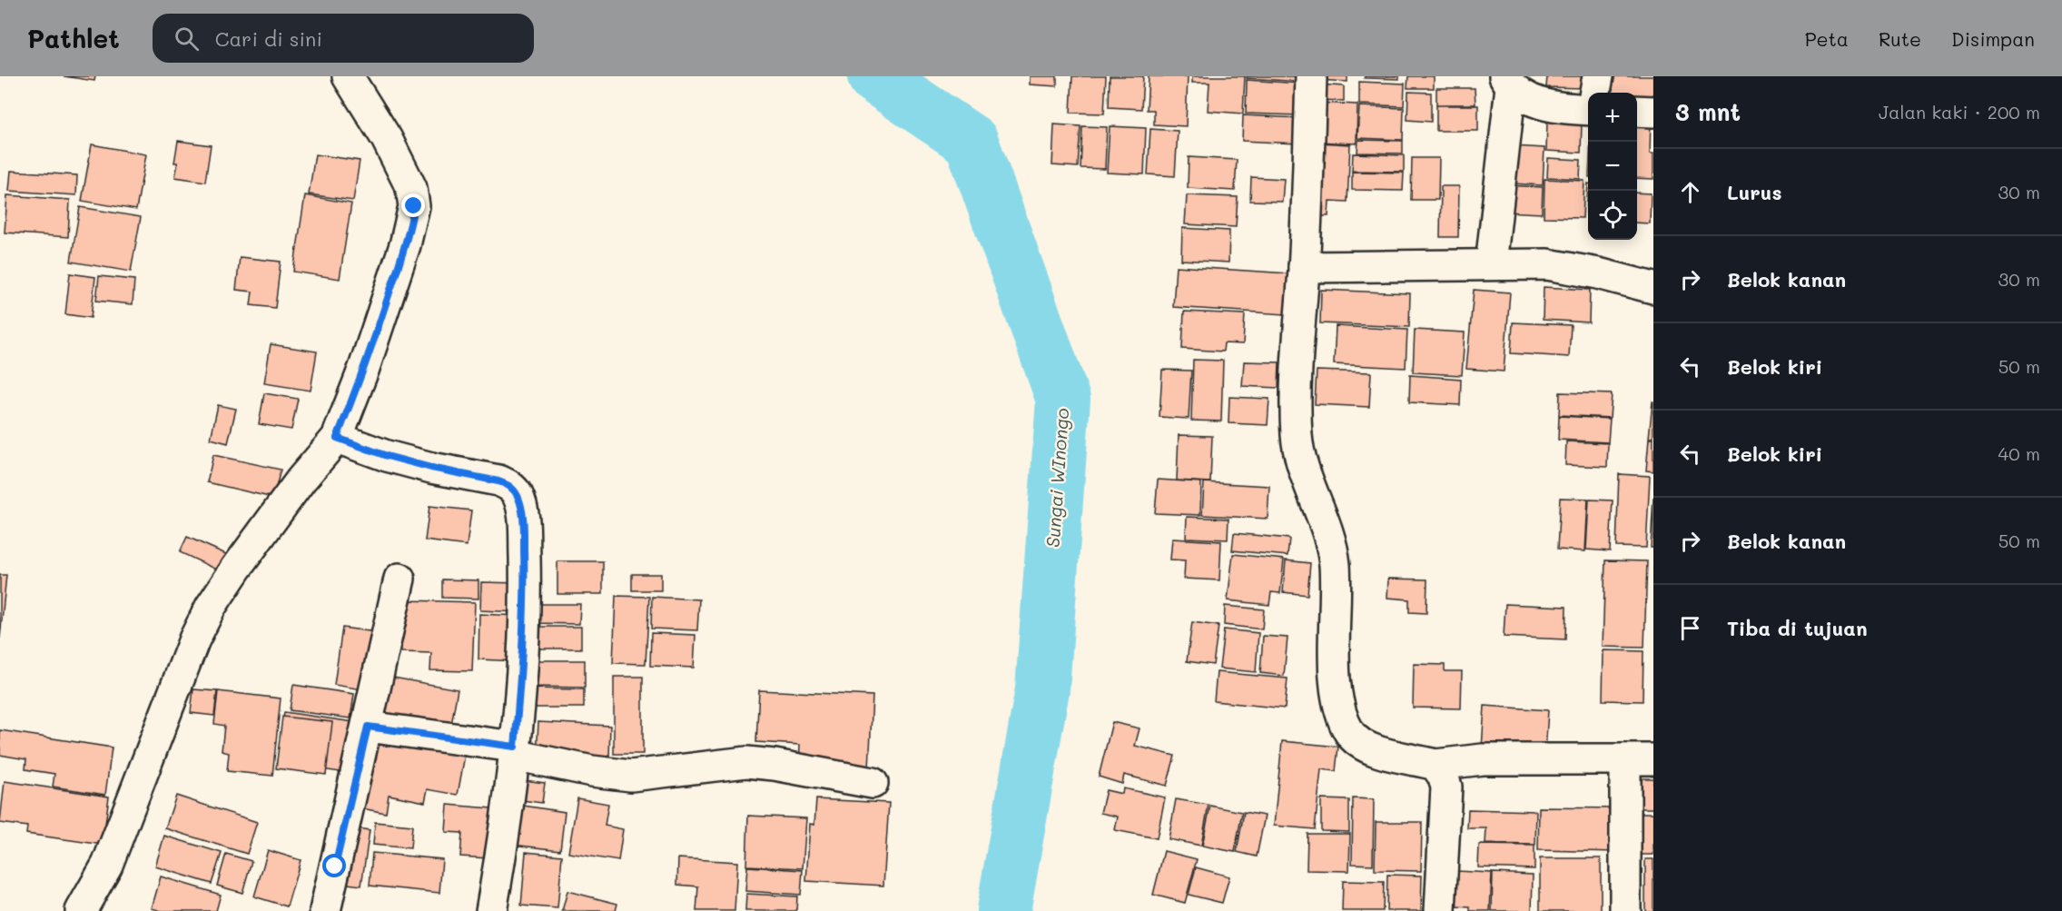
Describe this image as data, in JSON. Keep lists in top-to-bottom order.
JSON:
{
  "water": ["Sungai WInongo"],
  "page": {
    "header": "Pathlet",
    "search": "Cari di sini",
    "nav": ["Peta", "Rute", "Disimpan"],
    "heading": ["3 mnt", "Jalan kaki · 200 m"],
    "map_buttons": ["+", "−"],
    "list": [
      ["Lurus", "30 m"],
      ["Belok kanan", "30 m"],
      ["Belok kiri", "50 m"],
      ["Belok kiri", "40 m"],
      ["Belok kanan", "50 m"],
      "Tiba di tujuan"
    ]
  }
}
